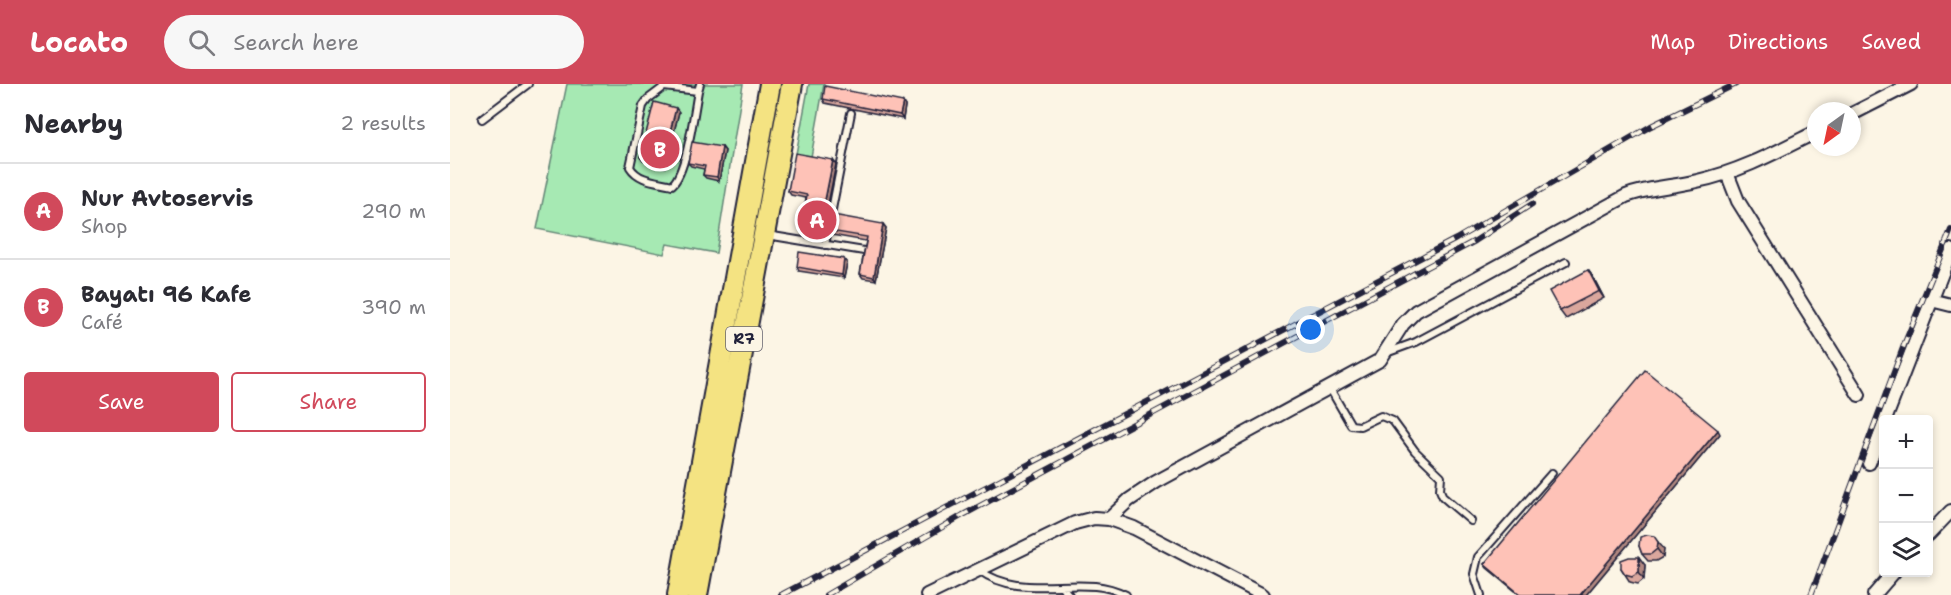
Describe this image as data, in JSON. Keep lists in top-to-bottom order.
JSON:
{
  "streets": {
    "main road": ["R7"]
  },
  "north": "bottom left",
  "page": {
    "header": "Locato",
    "search": "Search here",
    "nav": ["Map", "Directions", "Saved"],
    "heading": ["Nearby", "2 results"],
    "pins": ["B", "A"],
    "list": [
      {
        "mark": "A",
        "name": "Nur Avtoservis",
        "note": "Shop",
        "value": "290 m"
      },
      {
        "mark": "B",
        "name": "Bayatı 96 Kafe",
        "note": "Café",
        "value": "390 m"
      }
    ],
    "buttons": ["Save", "Share"],
    "map_buttons": ["+", "−"]
  }
}
